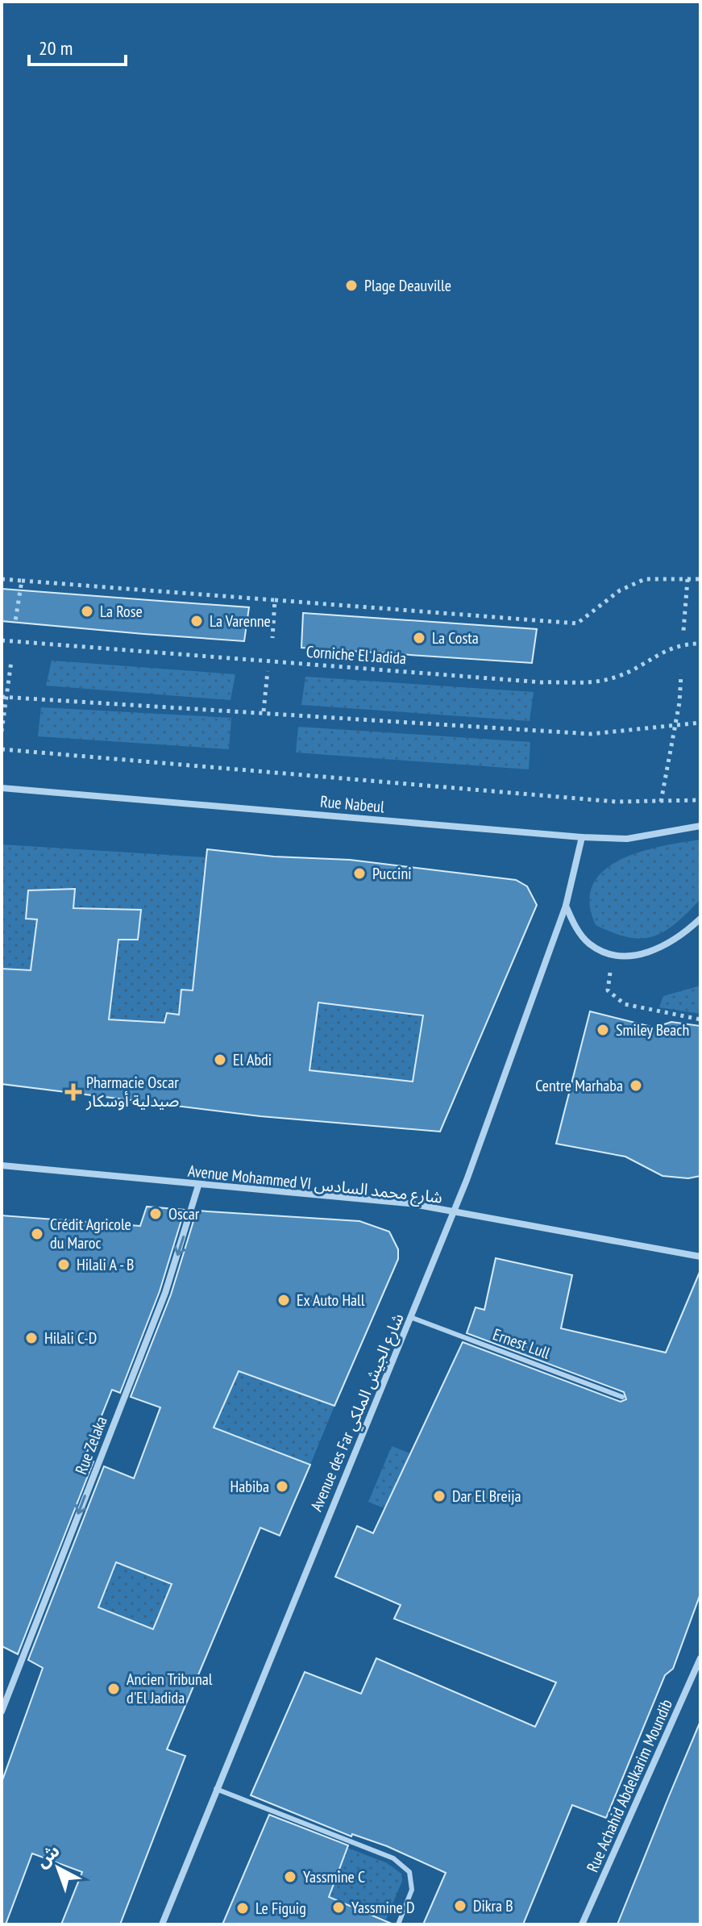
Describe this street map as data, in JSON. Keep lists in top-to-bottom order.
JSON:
{
  "streets": {
    "street": [
      "Rue Nabeul",
      "Avenue Mohammed VI شارع محمد السادس",
      "Avenue des Far شارع الجيش الملكي",
      "Rue Zelaka",
      "Rue Achahid Abdelkarim Moundib"
    ],
    "lane": ["Ernest Lull"],
    "path": ["Corniche El Jadida"]
  },
  "crossings": [
    ["Rue Nabeul", "Avenue des Far شارع الجيش الملكي"],
    ["Avenue Mohammed VI شارع محمد السادس", "Avenue des Far شارع الجيش الملكي"],
    ["Avenue Mohammed VI شارع محمد السادس", "Rue Zelaka"],
    ["Ernest Lull", "Avenue des Far شارع الجيش الملكي"]
  ],
  "one_way": ["Rue Zelaka"],
  "places": {
    "other": [
      "Plage Deauville",
      "La Rose",
      "La Varenne",
      "La Costa",
      "Puccini",
      "Smiley Beach",
      "El Abdi",
      "Centre Marhaba",
      "Oscar",
      "Crédit Agricole du Maroc",
      "Hilali A - B",
      "Ex Auto Hall",
      "Hilali C-D",
      "Habiba",
      "Dar El Breija",
      "Ancien Tribunal d'El Jadida",
      "Yassmine C",
      "Dikra B",
      "Yassmine D",
      "Le Figuig"
    ],
    "health": ["Pharmacie Oscar صيدلية أوسكار"]
  },
  "scale_bar": "20 m",
  "north": "top left"
}
